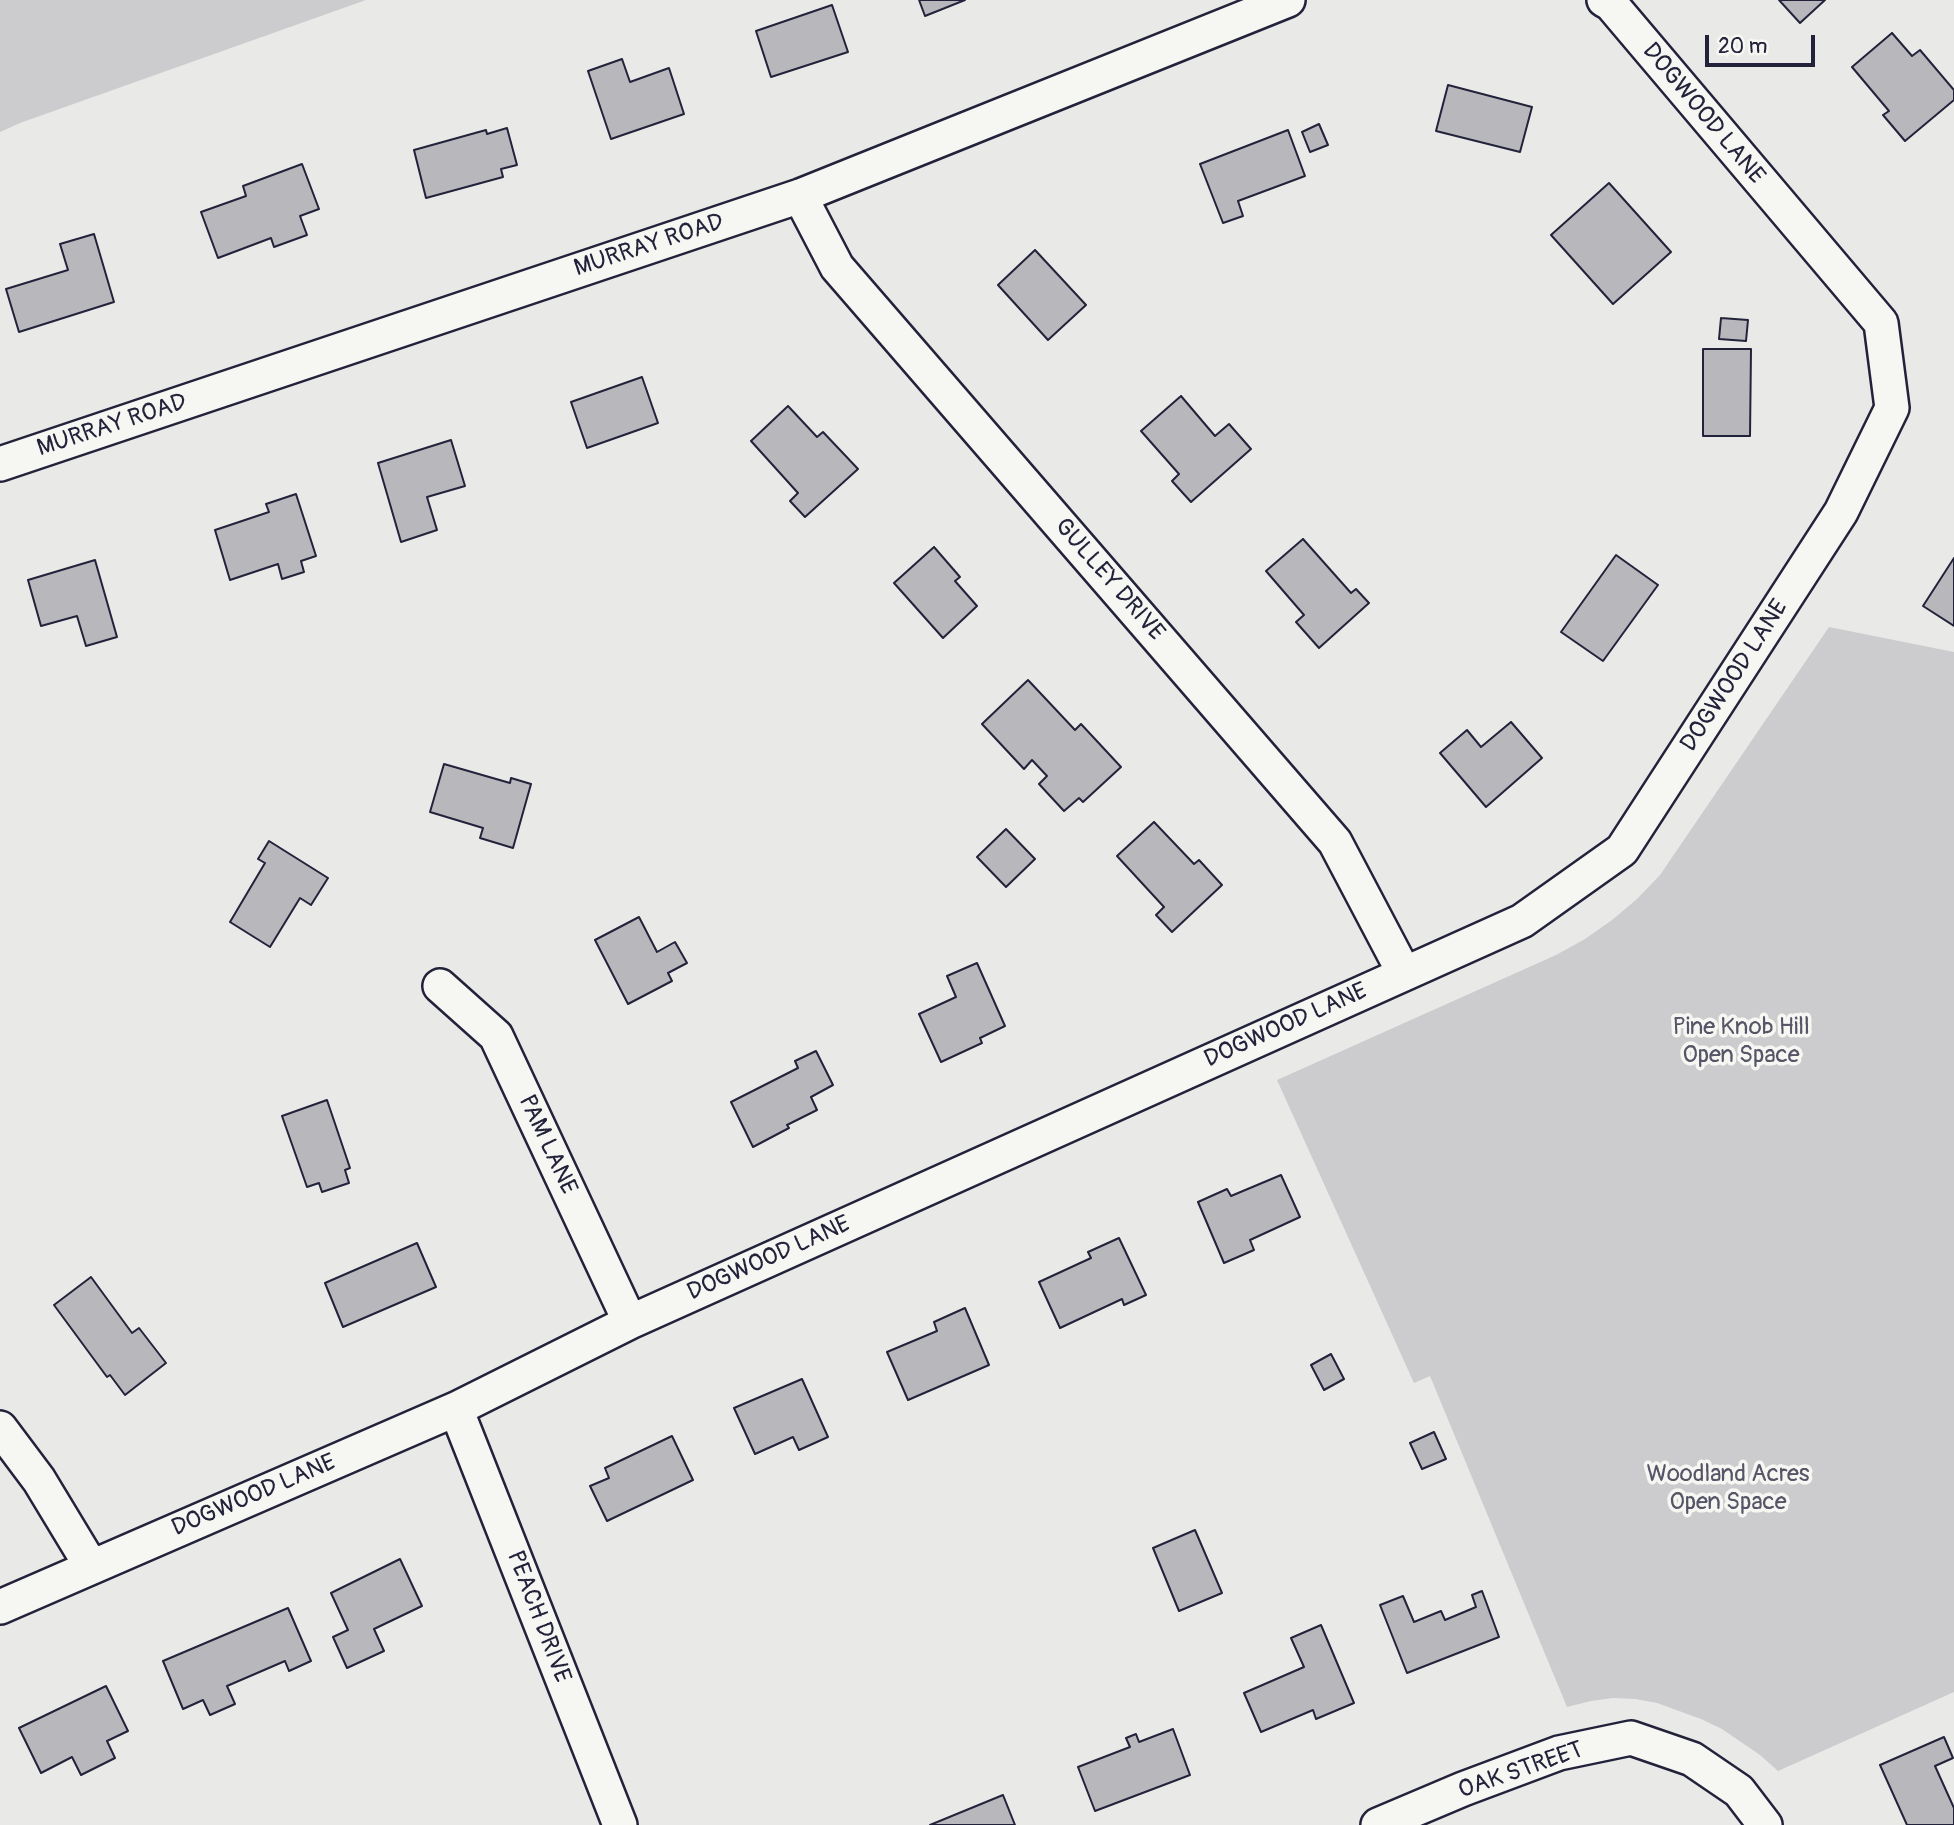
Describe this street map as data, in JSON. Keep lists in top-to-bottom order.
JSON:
{
  "streets": {
    "street": [
      "DOGWOOD LANE",
      "MURRAY ROAD",
      "GULLEY DRIVE",
      "PAM LANE",
      "PEACH DRIVE",
      "OAK STREET"
    ]
  },
  "crossings": [
    ["DOGWOOD LANE", "GULLEY DRIVE"],
    ["DOGWOOD LANE", "PAM LANE"],
    ["DOGWOOD LANE", "PEACH DRIVE"],
    ["MURRAY ROAD", "GULLEY DRIVE"]
  ],
  "parks": ["Pine Knob Hill Open Space", "Woodland Acres Open Space"],
  "scale_bar": "20 m"
}
